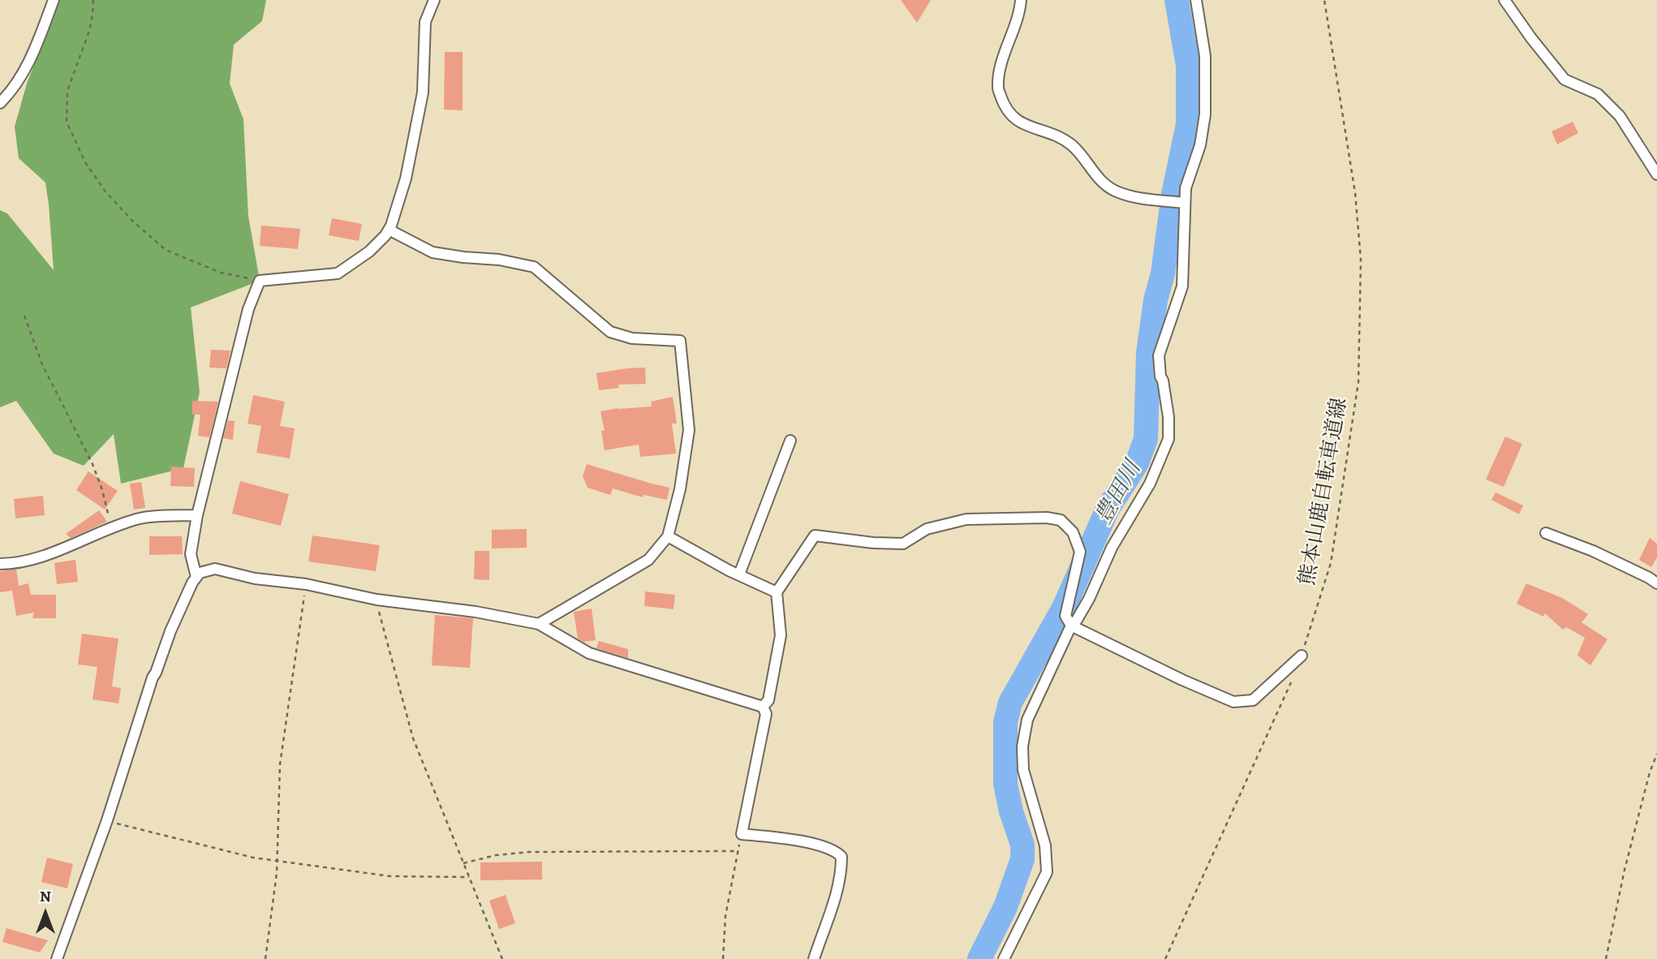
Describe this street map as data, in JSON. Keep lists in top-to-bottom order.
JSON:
{
  "streets": {
    "path": ["熊本山鹿自転車道線"]
  },
  "water": ["豊田川"],
  "north": "top"
}
